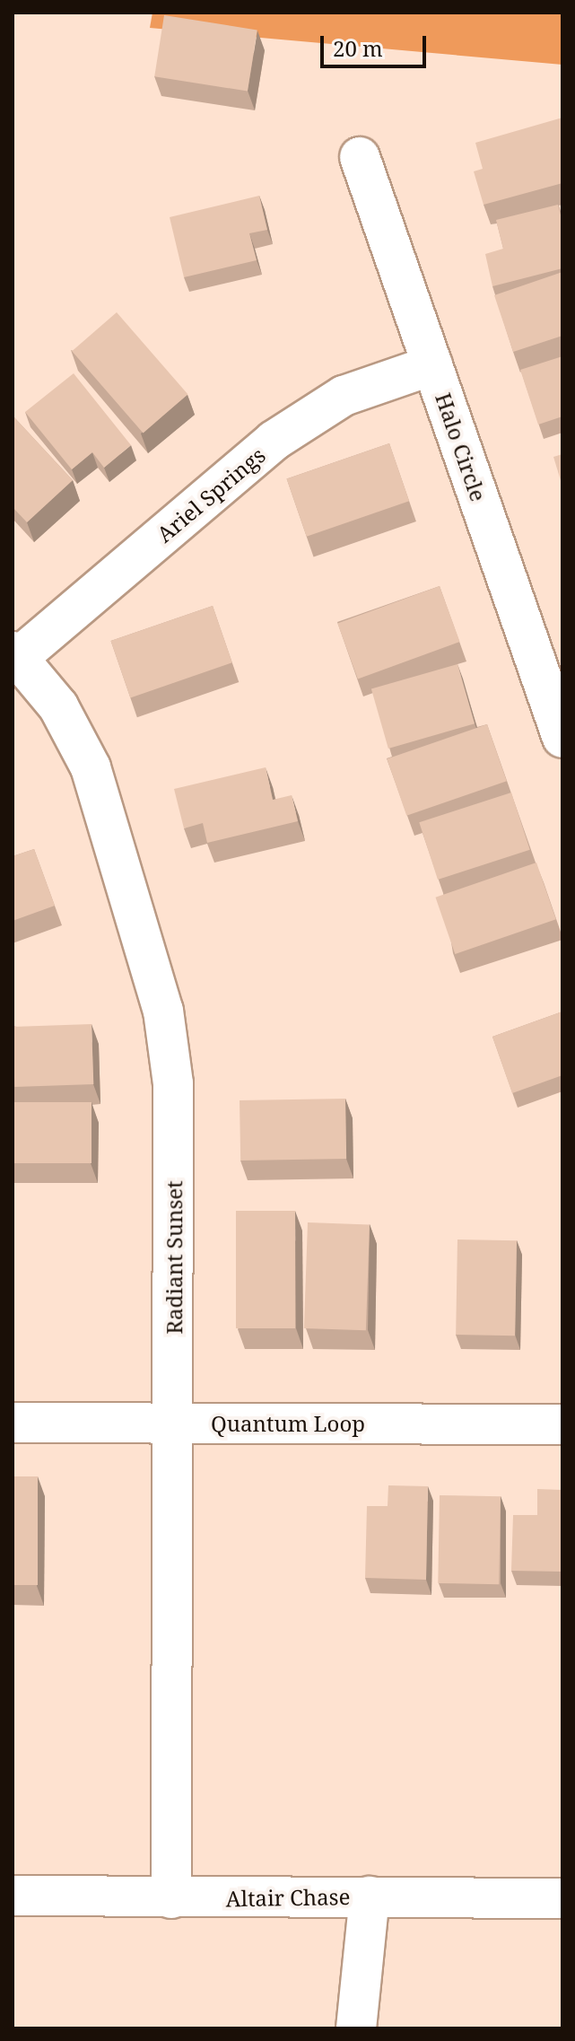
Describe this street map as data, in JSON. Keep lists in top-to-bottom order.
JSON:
{
  "streets": {
    "street": [
      "Halo Circle",
      "Ariel Springs",
      "Radiant Sunset",
      "Quantum Loop",
      "Altair Chase"
    ]
  },
  "crossings": [
    ["Halo Circle", "Ariel Springs"],
    ["Ariel Springs", "Radiant Sunset"],
    ["Radiant Sunset", "Quantum Loop"],
    ["Radiant Sunset", "Altair Chase"]
  ],
  "scale_bar": "20 m"
}
